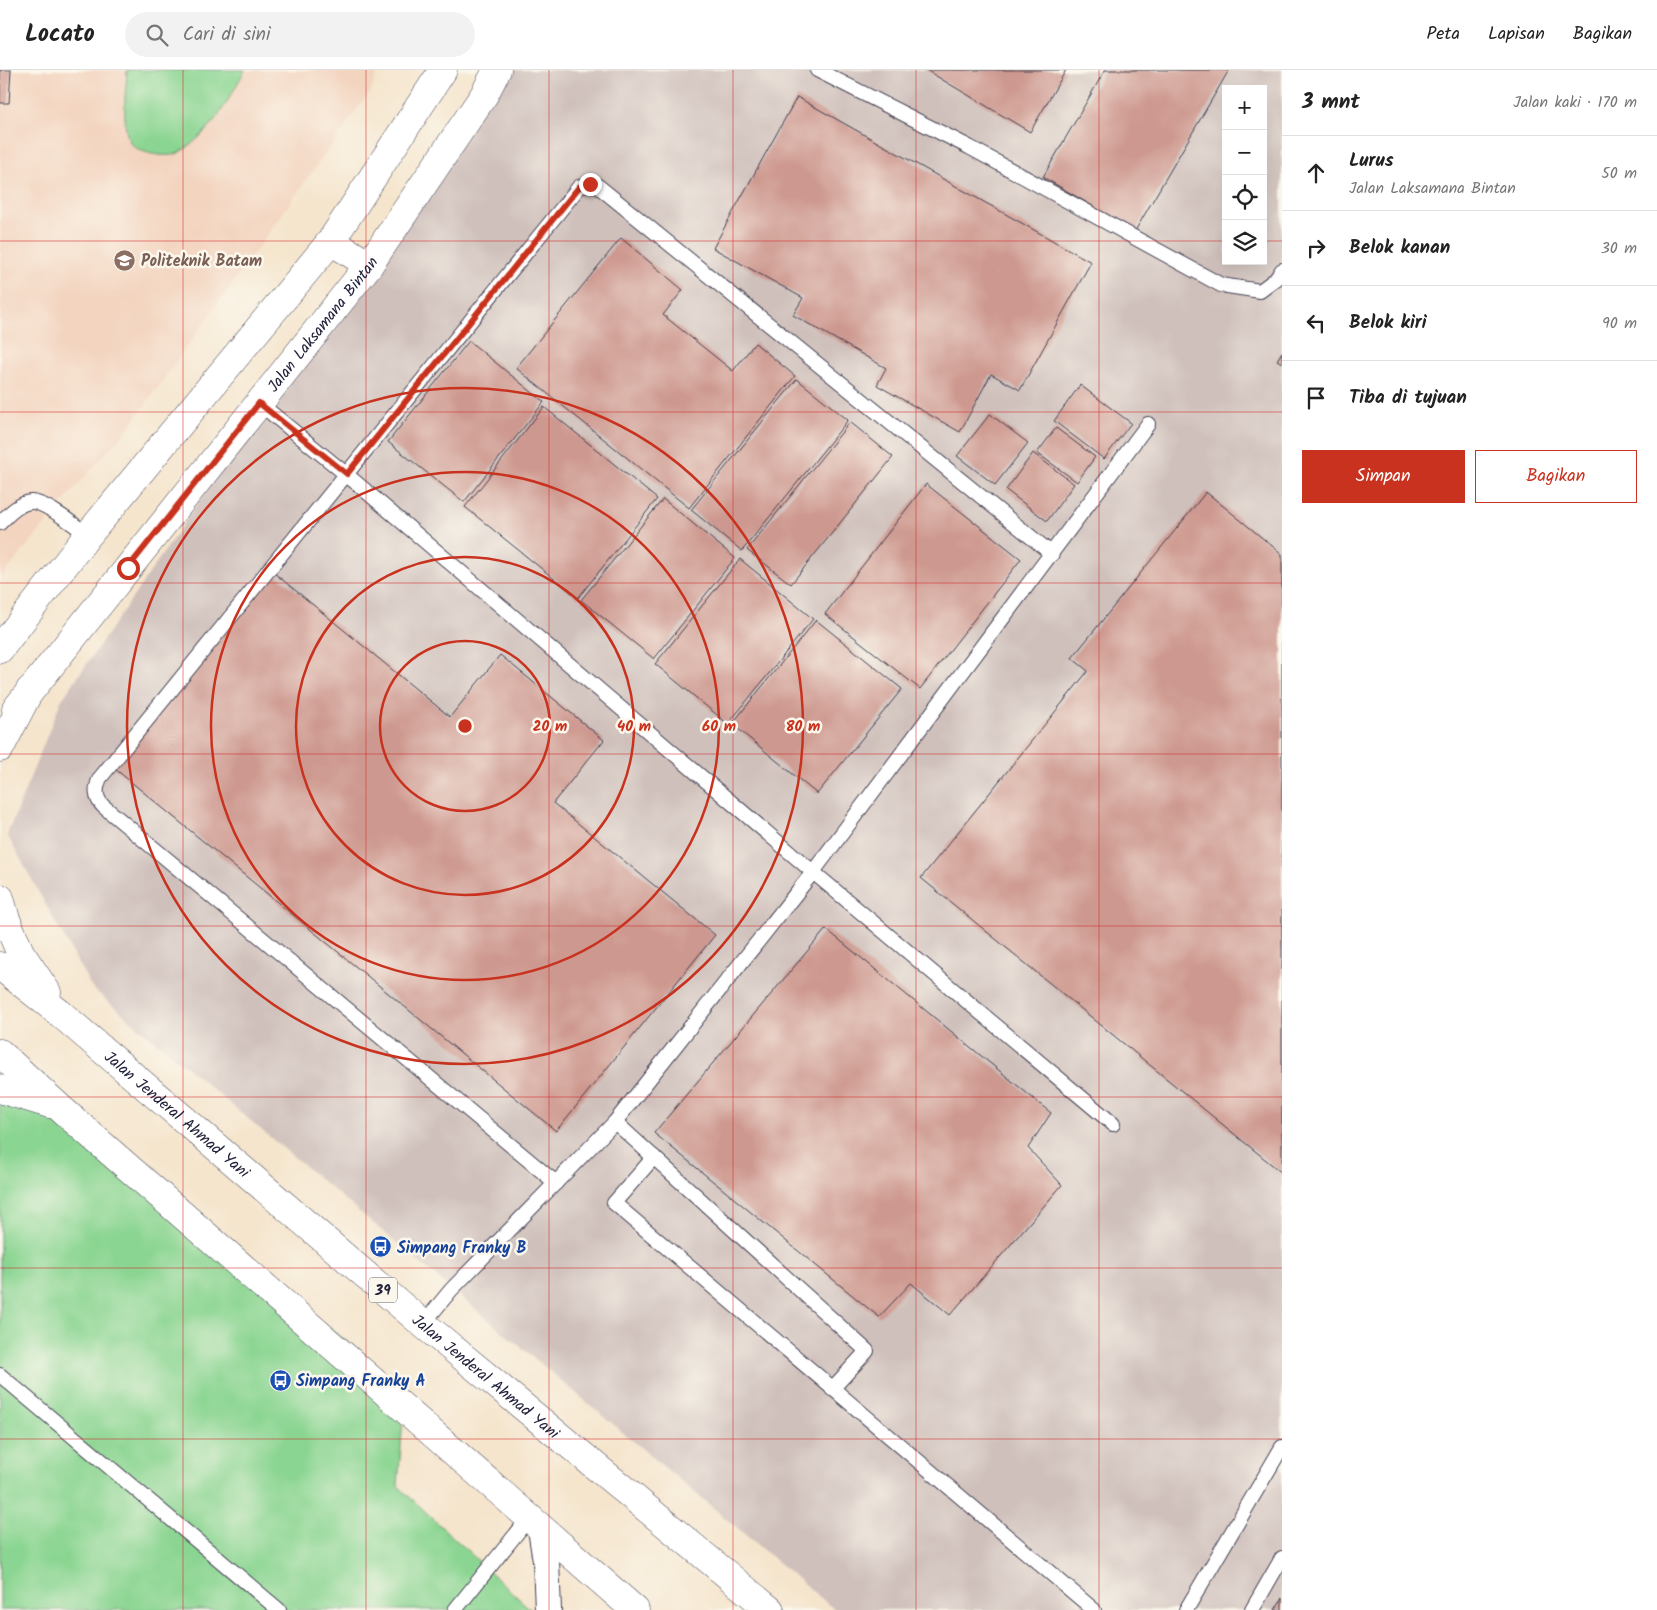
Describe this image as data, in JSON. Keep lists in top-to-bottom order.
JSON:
{
  "streets": {
    "main road": ["Jalan Laksamana Bintan", "Jalan Jenderal Ahmad Yani", "39"]
  },
  "places": {
    "school or university": ["Politeknik Batam"],
    "bus stop": ["Simpang Franky B", "Simpang Franky A"]
  },
  "page": {
    "header": "Locato",
    "search": "Cari di sini",
    "nav": ["Peta", "Lapisan", "Bagikan"],
    "heading": ["3 mnt", "Jalan kaki · 170 m"],
    "map_buttons": ["+", "−"],
    "list": [
      ["Lurus", "Jalan Laksamana Bintan", "50 m"],
      ["Belok kanan", "30 m"],
      ["Belok kiri", "90 m"],
      "Tiba di tujuan"
    ],
    "buttons": ["Simpan", "Bagikan"]
  },
  "rings": [
    "20 m",
    "40 m",
    "60 m",
    "80 m"
  ]
}
